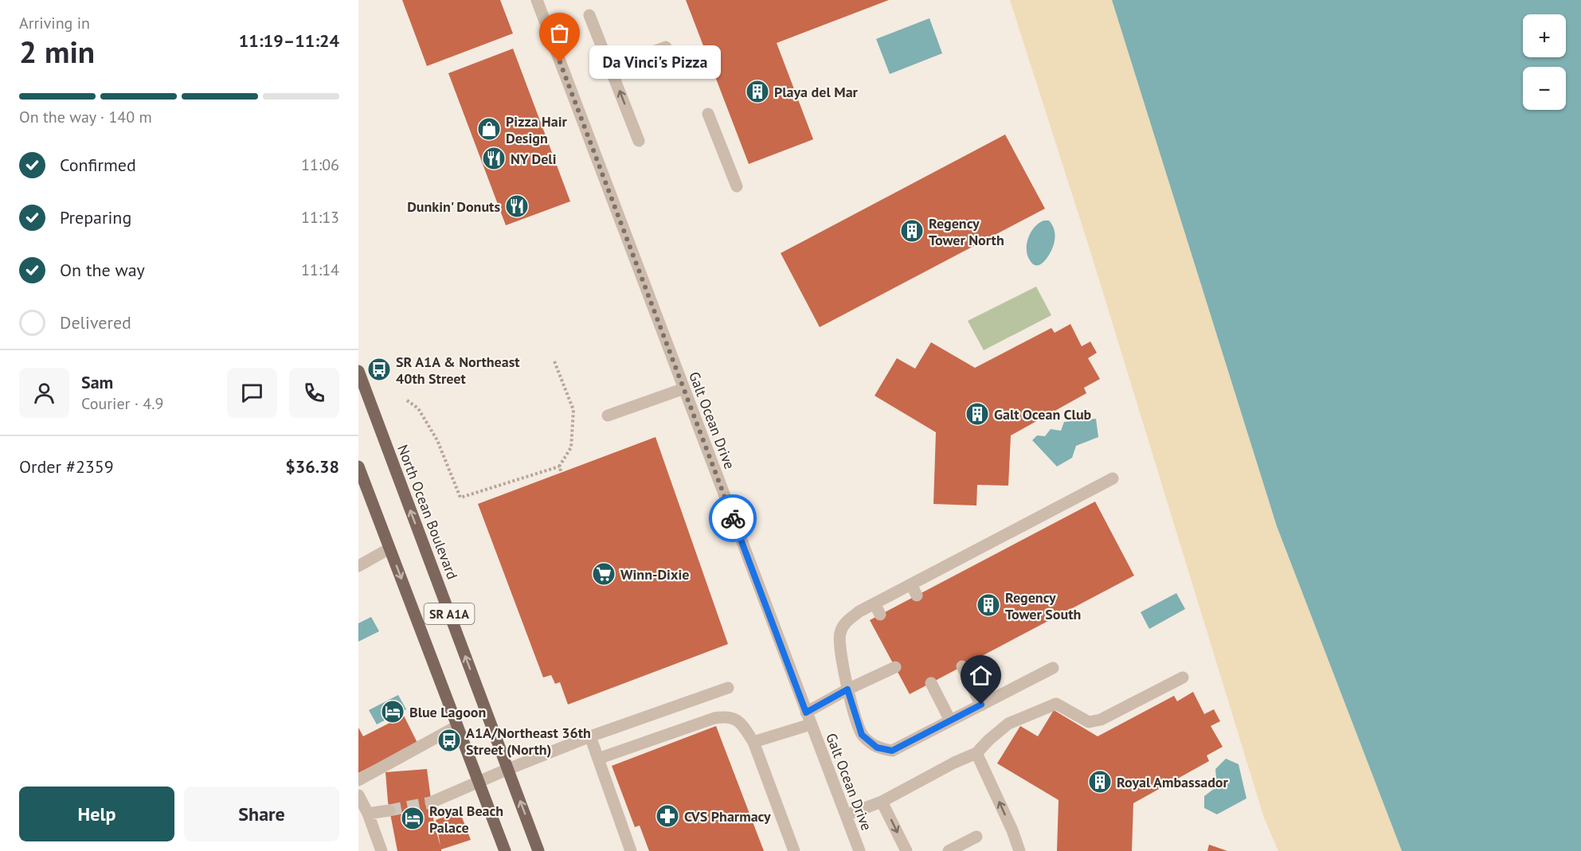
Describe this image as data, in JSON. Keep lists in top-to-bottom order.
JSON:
{
  "streets": {
    "main road": ["North Ocean Boulevard", "SR A1A"],
    "street": ["Galt Ocean Drive"]
  },
  "places": {
    "other": ["Da Vinci's Pizza"],
    "building": [
      "Playa del Mar",
      "Regency Tower North",
      "Galt Ocean Club",
      "Regency Tower South",
      "Royal Ambassador"
    ],
    "shop": ["Pizza Hair Design"],
    "restaurant": ["NY Deli", "Dunkin' Donuts"],
    "bus stop": ["SR A1A & Northeast 40th Street", "A1A/Northeast 36th Street (North)"],
    "supermarket": ["Winn-Dixie"],
    "hotel": ["Blue Lagoon", "Royal Beach Palace"],
    "pharmacy": ["CVS Pharmacy"]
  },
  "page": {
    "heading": ["2 min", "Arriving in", "11:19–11:24"],
    "panel": [
      "Sam",
      "Courier · 4.9",
      "Order #2359",
      "$36.38"
    ],
    "map_buttons": ["+", "−"],
    "bubble": "Da Vinci's Pizza",
    "bar": "On the way · 140 m",
    "list": [
      ["Confirmed", "11:06"],
      ["Preparing", "11:13"],
      ["On the way", "11:14"],
      "Delivered"
    ],
    "buttons": ["Help", "Share"]
  }
}
